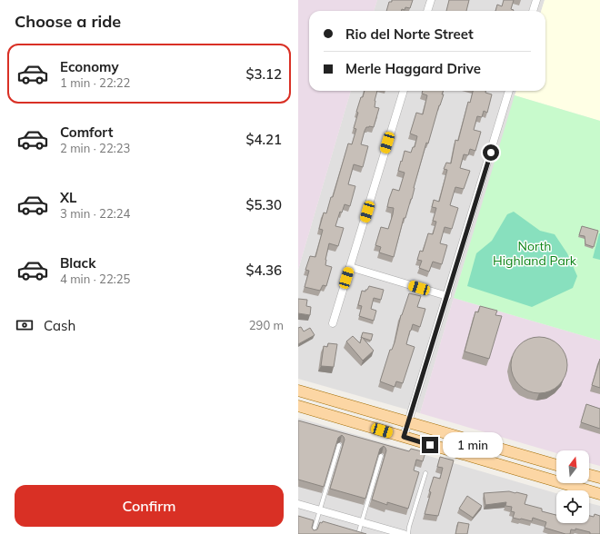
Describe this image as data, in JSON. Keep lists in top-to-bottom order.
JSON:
{
  "parks": ["North Highland Park"],
  "north": "top",
  "page": {
    "heading": "Choose a ride",
    "banner": ["Rio del Norte Street", "Merle Haggard Drive"],
    "list": [
      {
        "name": "Economy",
        "note": "1 min · 22:22",
        "value": "$3.12"
      },
      {
        "name": "Comfort",
        "note": "2 min · 22:23",
        "value": "$4.21"
      },
      {
        "name": "XL",
        "note": "3 min · 22:24",
        "value": "$5.30"
      },
      {
        "name": "Black",
        "note": "4 min · 22:25",
        "value": "$4.36"
      }
    ],
    "pay": ["Cash", "290 m"],
    "bubble": "1 min",
    "buttons": "Confirm"
  }
}
